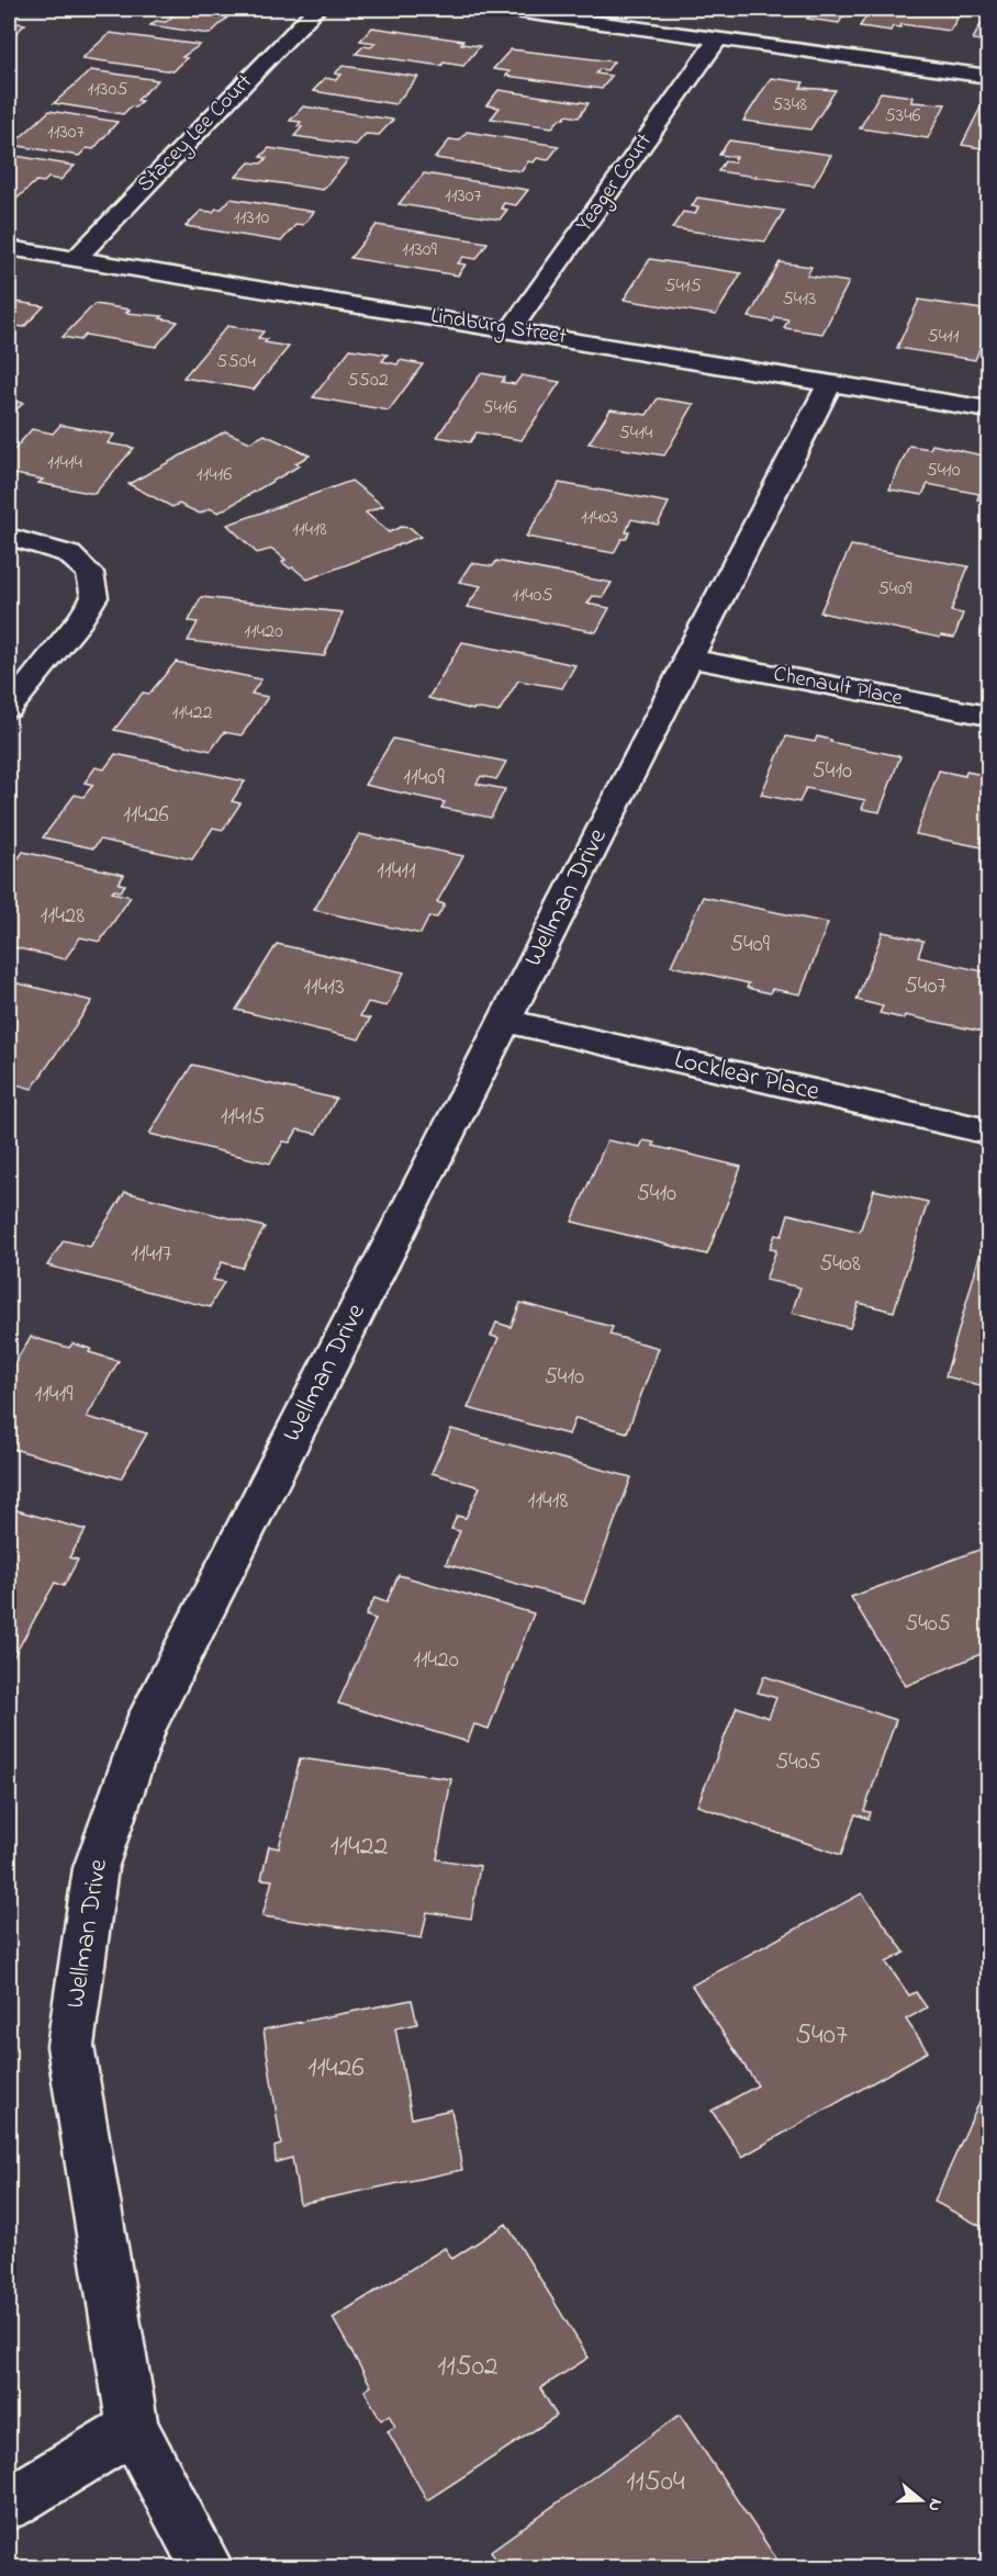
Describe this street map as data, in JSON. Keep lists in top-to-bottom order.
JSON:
{
  "streets": {
    "street": [
      "Stacey Lee Court",
      "Yeager Court",
      "Lindburg Street",
      "Chenault Place",
      "Wellman Drive",
      "Locklear Place"
    ]
  },
  "crossings": [
    ["Stacey Lee Court", "Lindburg Street"],
    ["Yeager Court", "Lindburg Street"],
    ["Lindburg Street", "Wellman Drive"],
    ["Chenault Place", "Wellman Drive"],
    ["Wellman Drive", "Locklear Place"]
  ],
  "house_numbers": [
    "11305",
    "5348",
    "5346",
    "11307",
    "11307",
    "11310",
    "11309",
    "5415",
    "5413",
    "5411",
    "5504",
    "5502",
    "5416",
    "5414",
    "11414",
    "5410",
    "11416",
    "11403",
    "11418",
    "5409",
    "11405",
    "11420",
    "11422",
    "5410",
    "11409",
    "11426",
    "11411",
    "11428",
    "5409",
    "5407",
    "11413",
    "11415",
    "5410",
    "11417",
    "5408",
    "5410",
    "11419",
    "11418",
    "5405",
    "11420",
    "5405",
    "11422",
    "5407",
    "11426",
    "11502",
    "11504"
  ],
  "north": "right"
}
